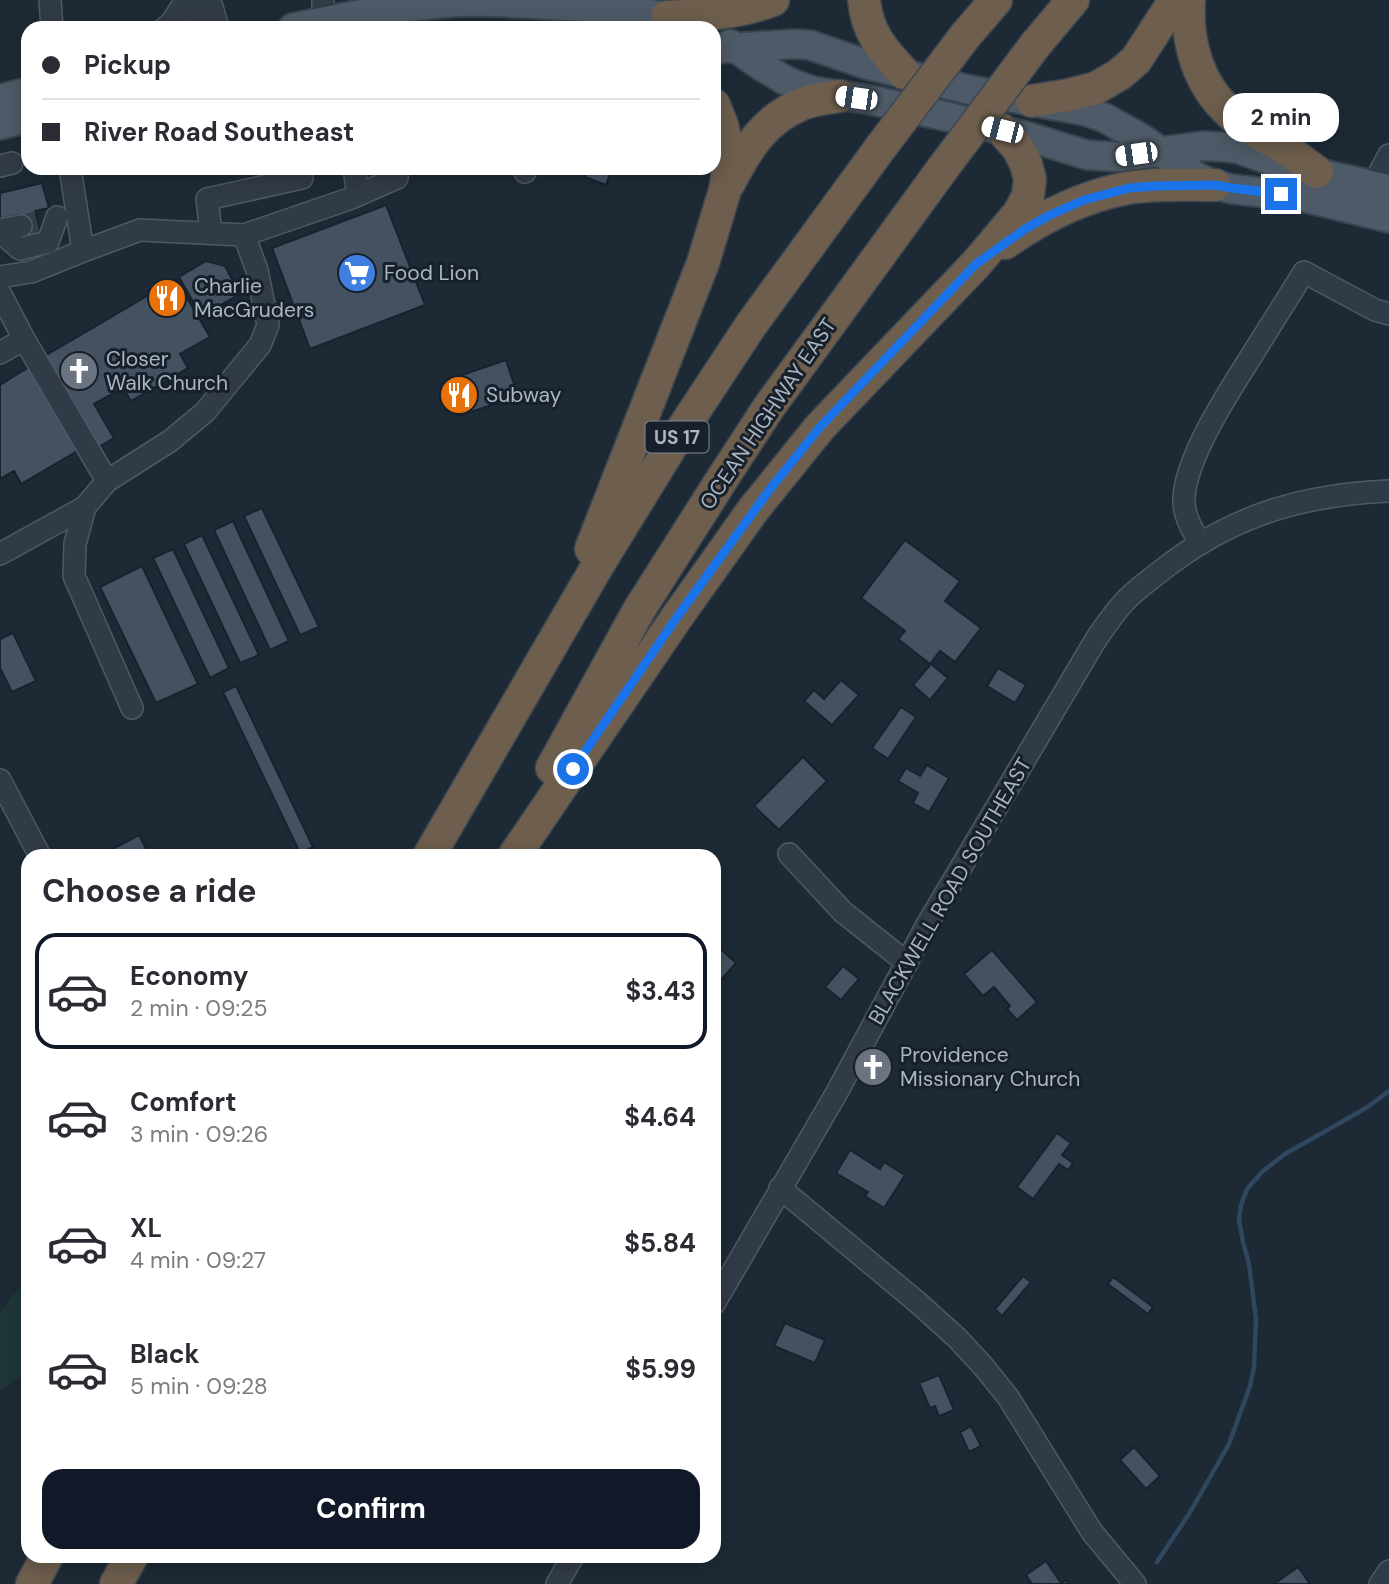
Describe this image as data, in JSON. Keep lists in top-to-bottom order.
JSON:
{
  "streets": {
    "highway": ["OCEAN HIGHWAY EAST", "US 17"],
    "street": ["BLACKWELL ROAD SOUTHEAST"]
  },
  "places": {
    "supermarket": ["Food Lion"],
    "restaurant": ["Charlie MacGruders", "Subway"],
    "church": ["Closer Walk Church", "Providence Missionary Church"]
  },
  "page": {
    "banner": ["Pickup", "River Road Southeast"],
    "bubble": "2 min",
    "heading": "Choose a ride",
    "list": [
      {
        "name": "Economy",
        "note": "2 min · 09:25",
        "value": "$3.43"
      },
      {
        "name": "Comfort",
        "note": "3 min · 09:26",
        "value": "$4.64"
      },
      {
        "name": "XL",
        "note": "4 min · 09:27",
        "value": "$5.84"
      },
      {
        "name": "Black",
        "note": "5 min · 09:28",
        "value": "$5.99"
      }
    ],
    "buttons": "Confirm"
  }
}
